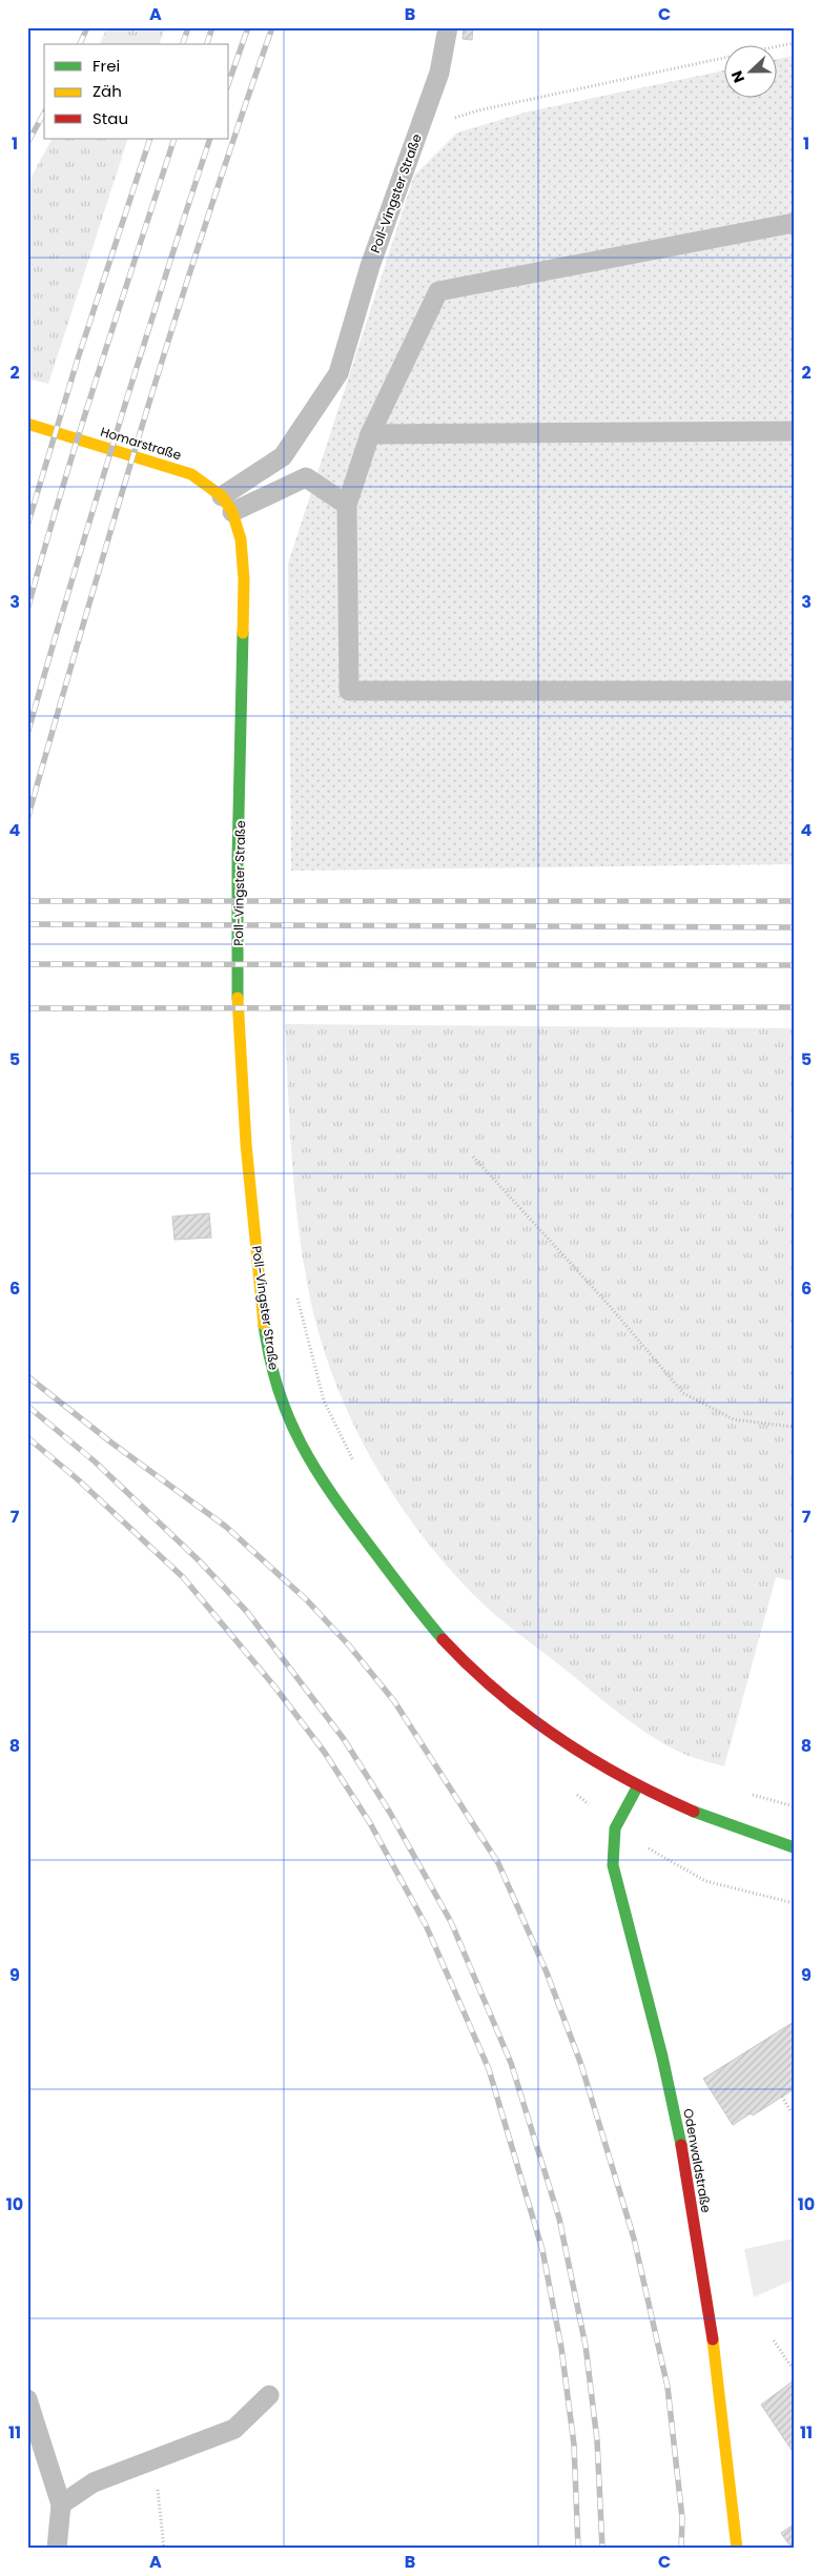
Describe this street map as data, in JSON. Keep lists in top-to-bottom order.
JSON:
{
  "streets": {
    "street": ["Poll-Vingster Straße", "Homarstraße", "Odenwaldstraße"]
  },
  "crossings": [
    ["Poll-Vingster Straße", "Homarstraße"],
    ["Poll-Vingster Straße", "Odenwaldstraße"]
  ],
  "legend": ["Frei", "Zäh", "Stau"],
  "north": "left",
  "grid": {
    "columns": ["A", "B", "C"],
    "rows": [
      "1",
      "2",
      "3",
      "4",
      "5",
      "6",
      "7",
      "8",
      "9",
      "10",
      "11"
    ]
  }
}
